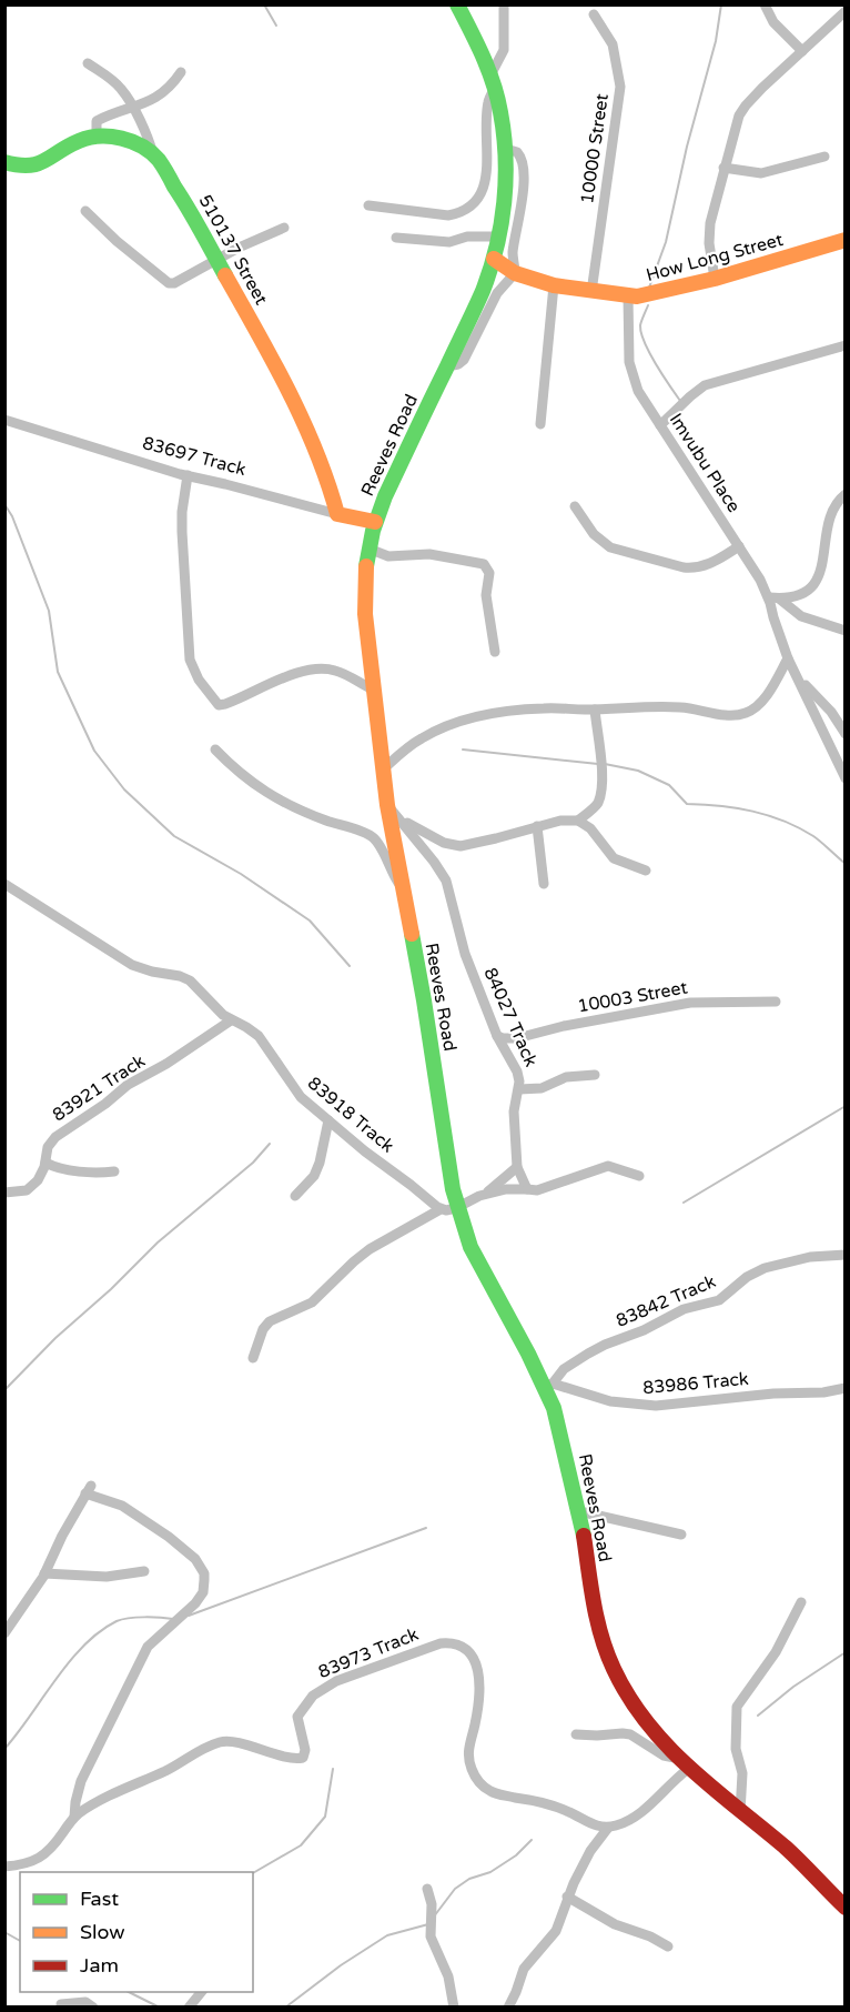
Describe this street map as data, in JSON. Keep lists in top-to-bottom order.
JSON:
{
  "streets": {
    "street": [
      "10000 Street",
      "510137 Street",
      "How Long Street",
      "Reeves Road",
      "83697 Track",
      "Imvubu Place",
      "10003 Street",
      "84027 Track",
      "83921 Track",
      "83918 Track",
      "83842 Track",
      "83986 Track",
      "83973 Track"
    ]
  },
  "crossings": [
    ["10000 Street", "How Long Street"],
    ["510137 Street", "83697 Track"],
    ["How Long Street", "Reeves Road"],
    ["How Long Street", "Imvubu Place"],
    ["Reeves Road", "83697 Track"],
    ["Reeves Road", "84027 Track"],
    ["Reeves Road", "83918 Track"],
    ["Reeves Road", "83842 Track"],
    ["Reeves Road", "83986 Track"],
    ["10003 Street", "84027 Track"],
    ["83921 Track", "83918 Track"],
    ["83842 Track", "83986 Track"]
  ],
  "legend": ["Fast", "Slow", "Jam"]
}
